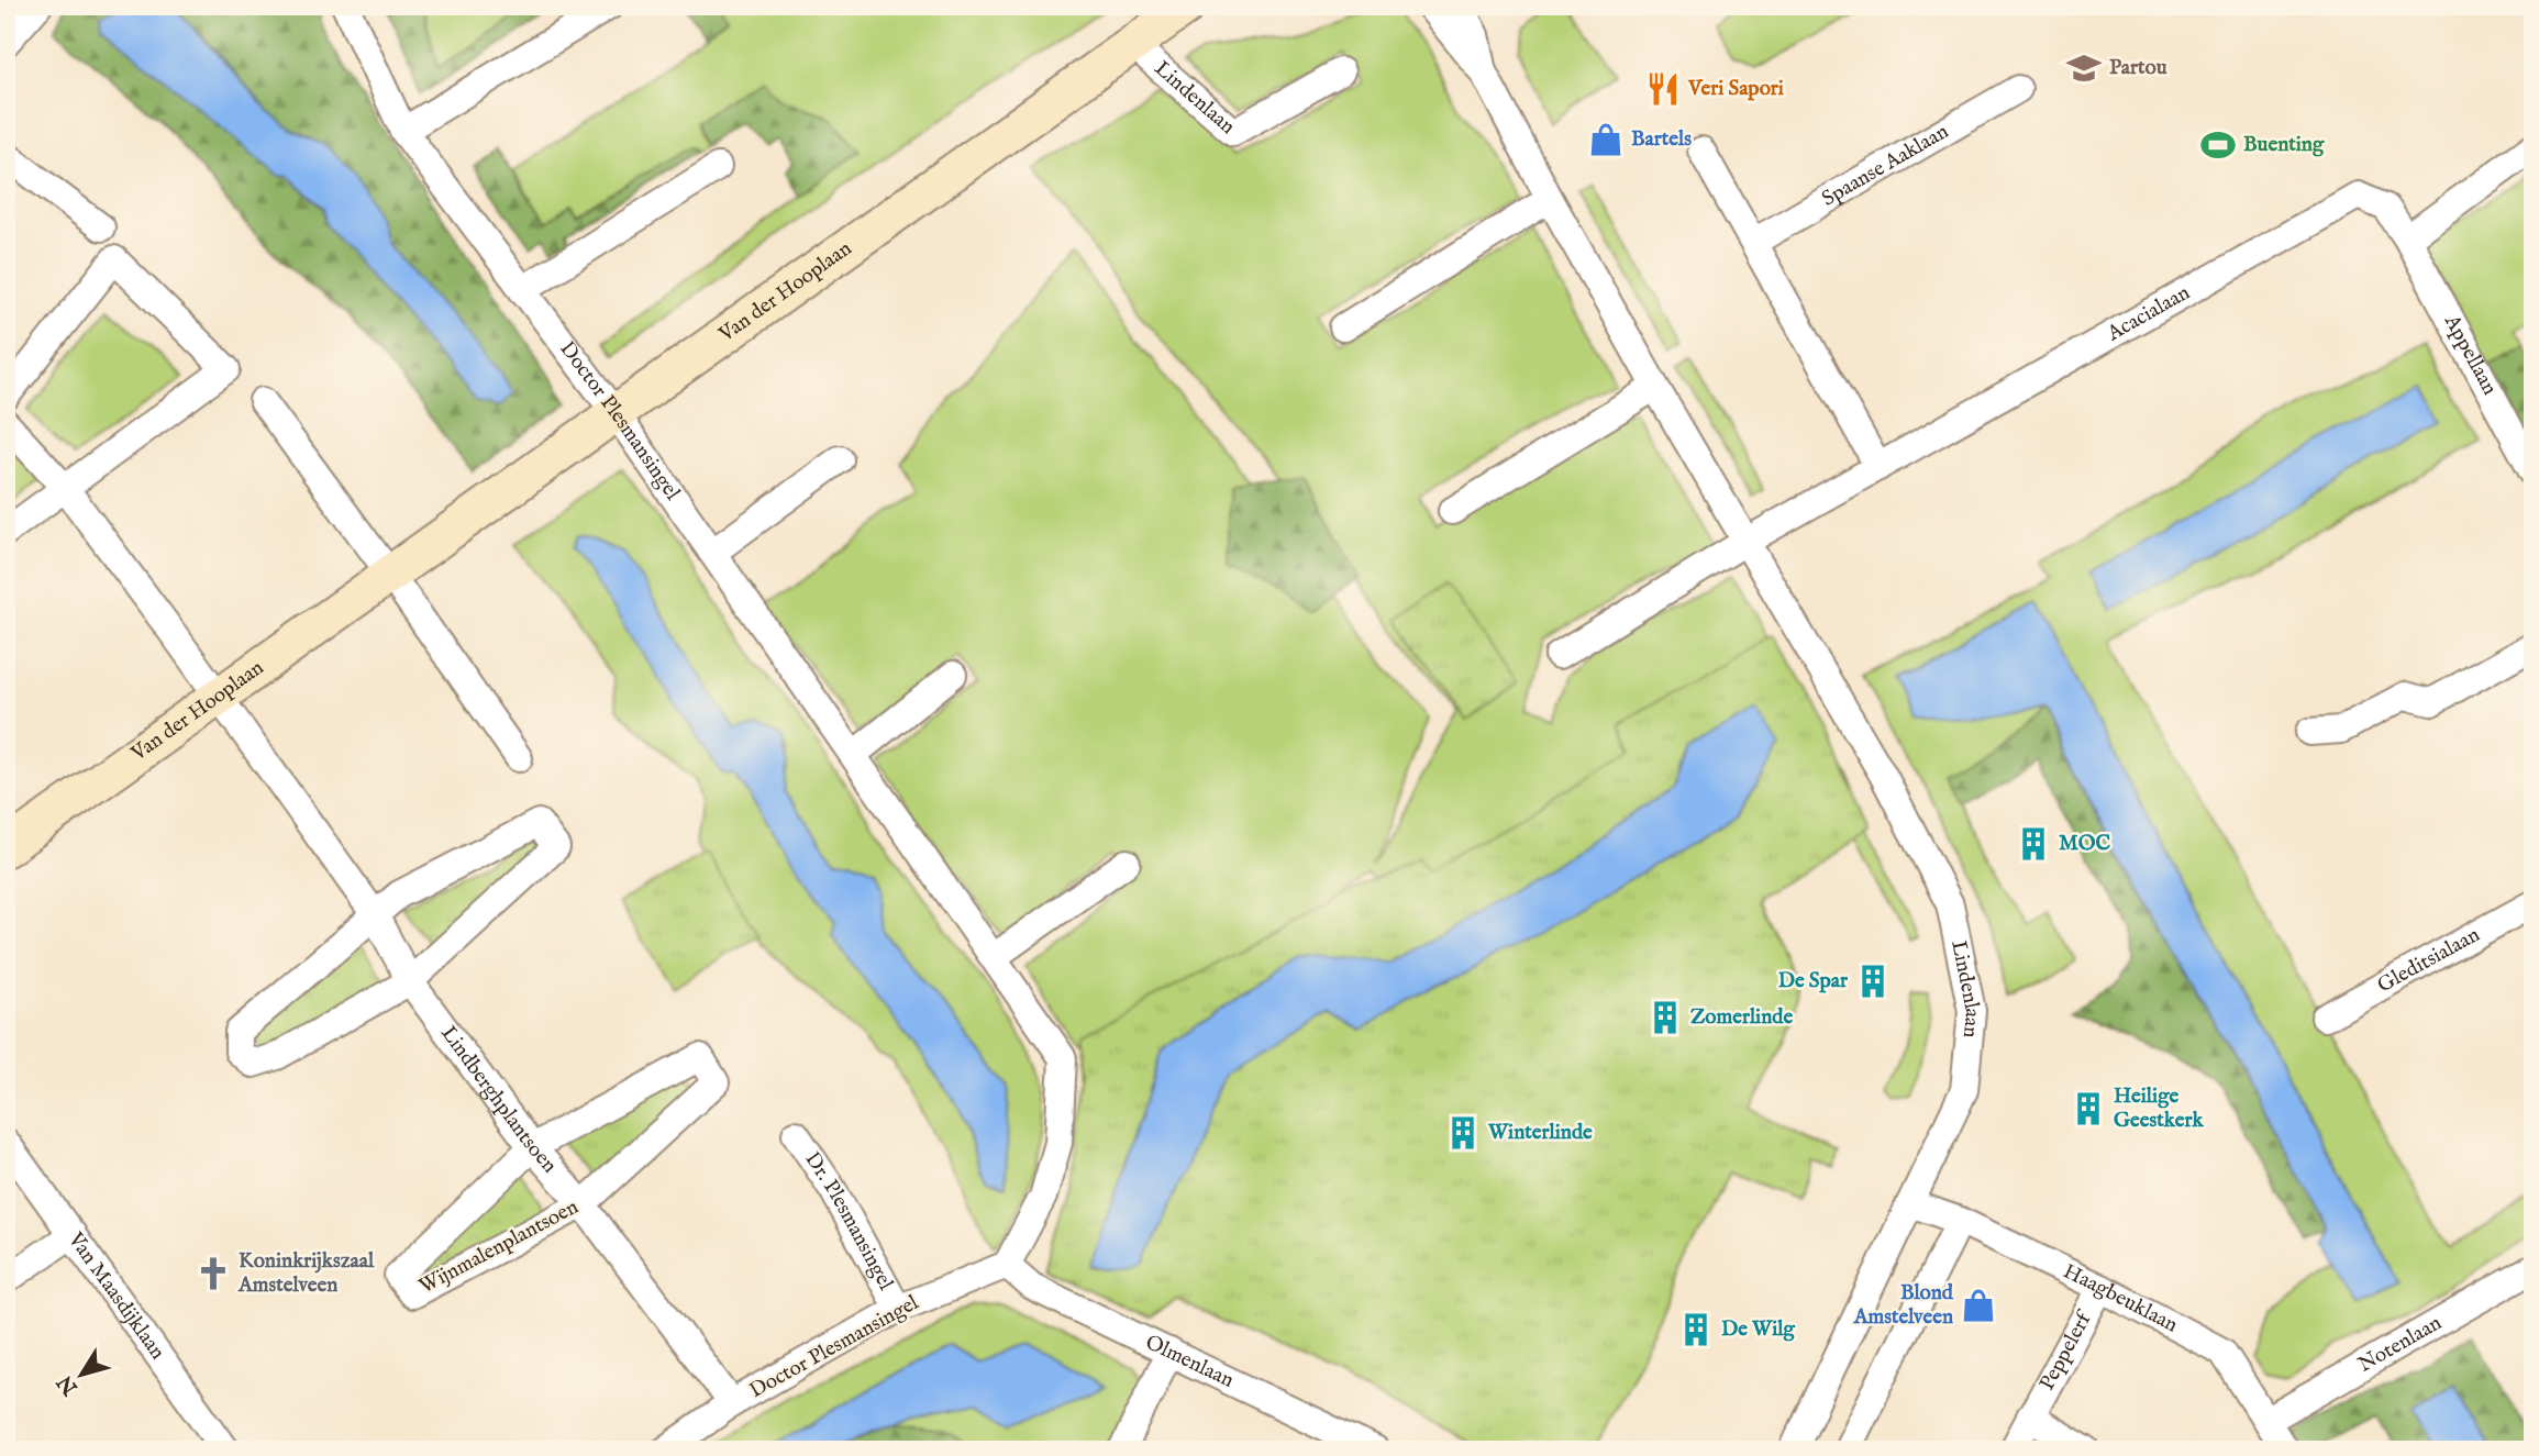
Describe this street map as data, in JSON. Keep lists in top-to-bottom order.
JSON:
{
  "streets": {
    "street": [
      "Lindenlaan",
      "Spaanse Aaklaan",
      "Van der Hooplaan",
      "Acacialaan",
      "Appellaan",
      "Doctor Plesmansingel",
      "Gleditsialaan",
      "Lindberghplantsoen",
      "Dr. Plesmansingel",
      "Wijnmalenplantsoen",
      "Van Maasdijklaan",
      "Haagbeuklaan",
      "Notenlaan",
      "Peppelerf",
      "Olmenlaan"
    ]
  },
  "crossings": [
    ["Lindenlaan", "Van der Hooplaan"],
    ["Lindenlaan", "Acacialaan"],
    ["Lindenlaan", "Haagbeuklaan"],
    ["Van der Hooplaan", "Doctor Plesmansingel"],
    ["Van der Hooplaan", "Lindberghplantsoen"],
    ["Acacialaan", "Appellaan"],
    ["Doctor Plesmansingel", "Lindberghplantsoen"],
    ["Doctor Plesmansingel", "Dr. Plesmansingel"],
    ["Doctor Plesmansingel", "Olmenlaan"],
    ["Lindberghplantsoen", "Wijnmalenplantsoen"],
    ["Haagbeuklaan", "Notenlaan"],
    ["Haagbeuklaan", "Peppelerf"]
  ],
  "places": {
    "school or university": ["Partou"],
    "restaurant": ["Veri Sapori"],
    "shop": ["Bartels", "Blond Amstelveen"],
    "sports": ["Buenting"],
    "building": [
      "MOC",
      "De Spar",
      "Zomerlinde",
      "Heilige Geestkerk",
      "Winterlinde",
      "De Wilg"
    ],
    "church": ["Koninkrijkszaal Amstelveen"]
  },
  "north": "bottom left"
}
